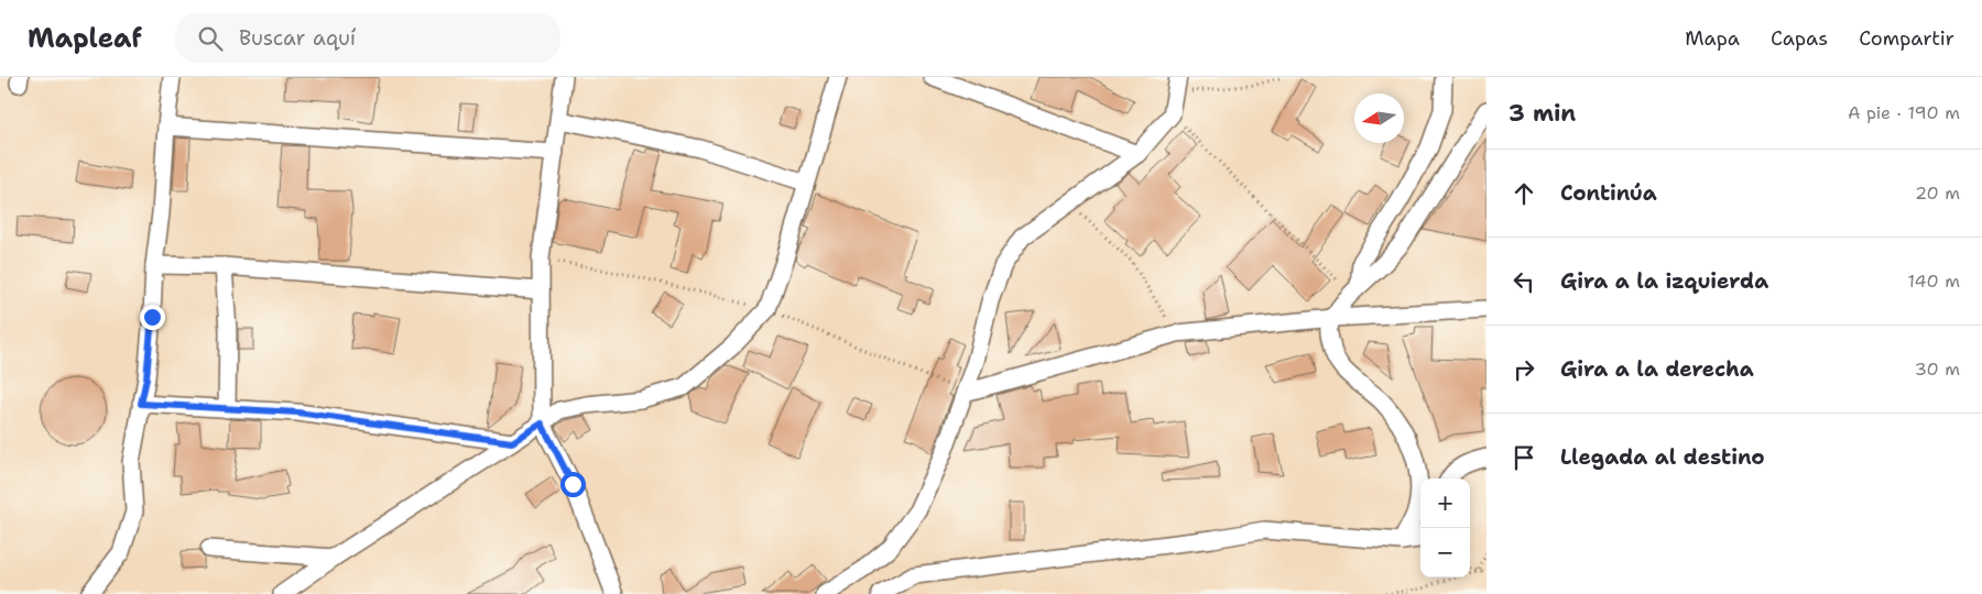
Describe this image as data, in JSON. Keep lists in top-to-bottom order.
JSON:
{
  "north": "left",
  "page": {
    "header": "Mapleaf",
    "search": "Buscar aquí",
    "nav": ["Mapa", "Capas", "Compartir"],
    "heading": ["3 min", "A pie · 190 m"],
    "list": [
      ["Continúa", "20 m"],
      ["Gira a la izquierda", "140 m"],
      ["Gira a la derecha", "30 m"],
      "Llegada al destino"
    ],
    "map_buttons": ["+", "−"]
  }
}
